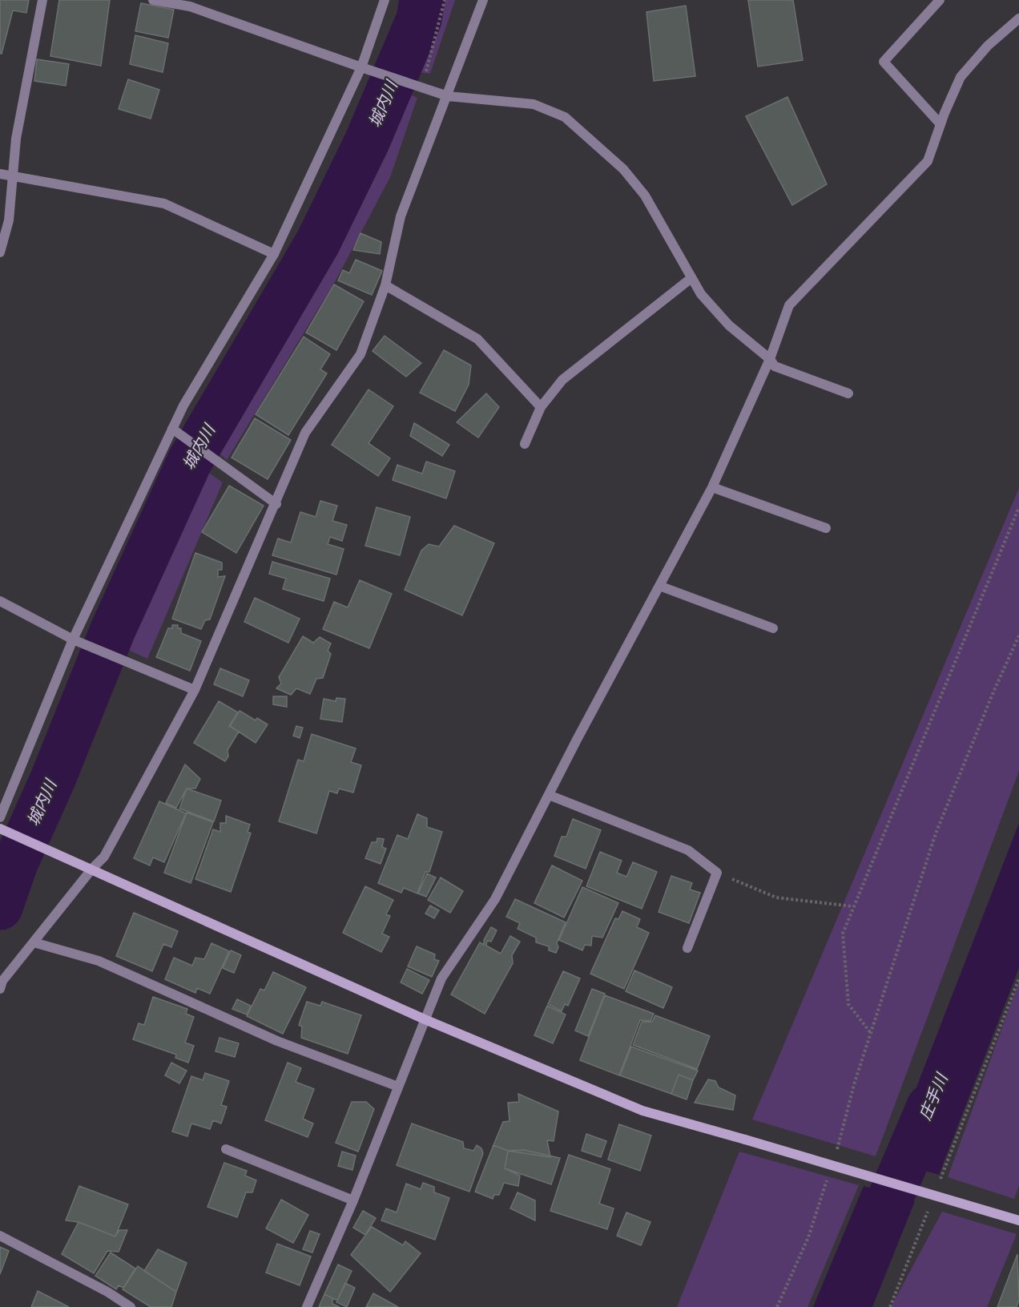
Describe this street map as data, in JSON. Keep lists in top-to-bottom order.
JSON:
{
  "water": ["城内川", "庄手川"]
}
